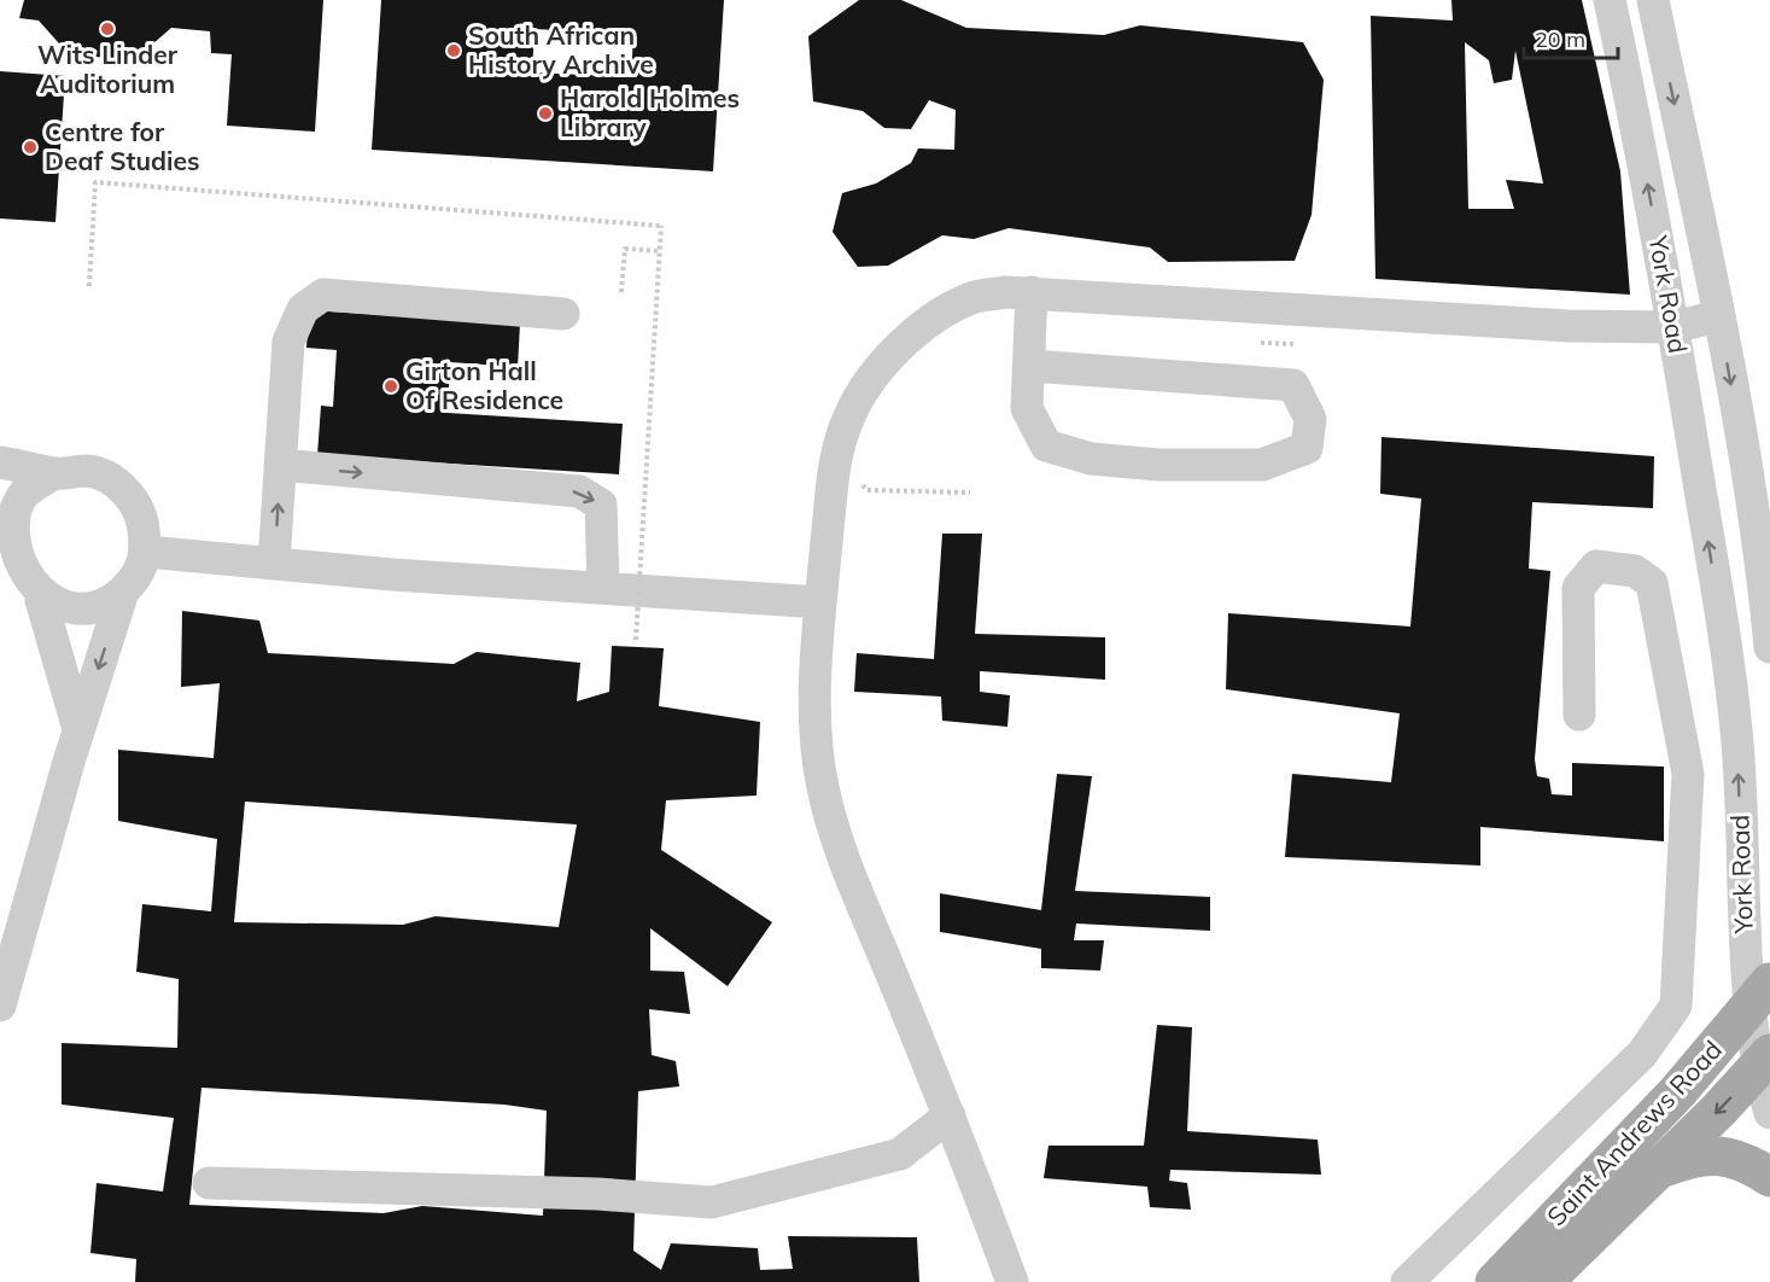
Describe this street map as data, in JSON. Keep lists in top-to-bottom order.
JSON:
{
  "streets": {
    "main road": ["Saint Andrews Road"],
    "street": ["York Road"]
  },
  "crossings": [
    ["York Road", "Saint Andrews Road"]
  ],
  "places": [
    "Wits Linder Auditorium",
    "South African History Archive",
    "Harold Holmes Library",
    "Centre for Deaf Studies",
    "Girton Hall Of Residence"
  ],
  "scale_bar": "20 m"
}
